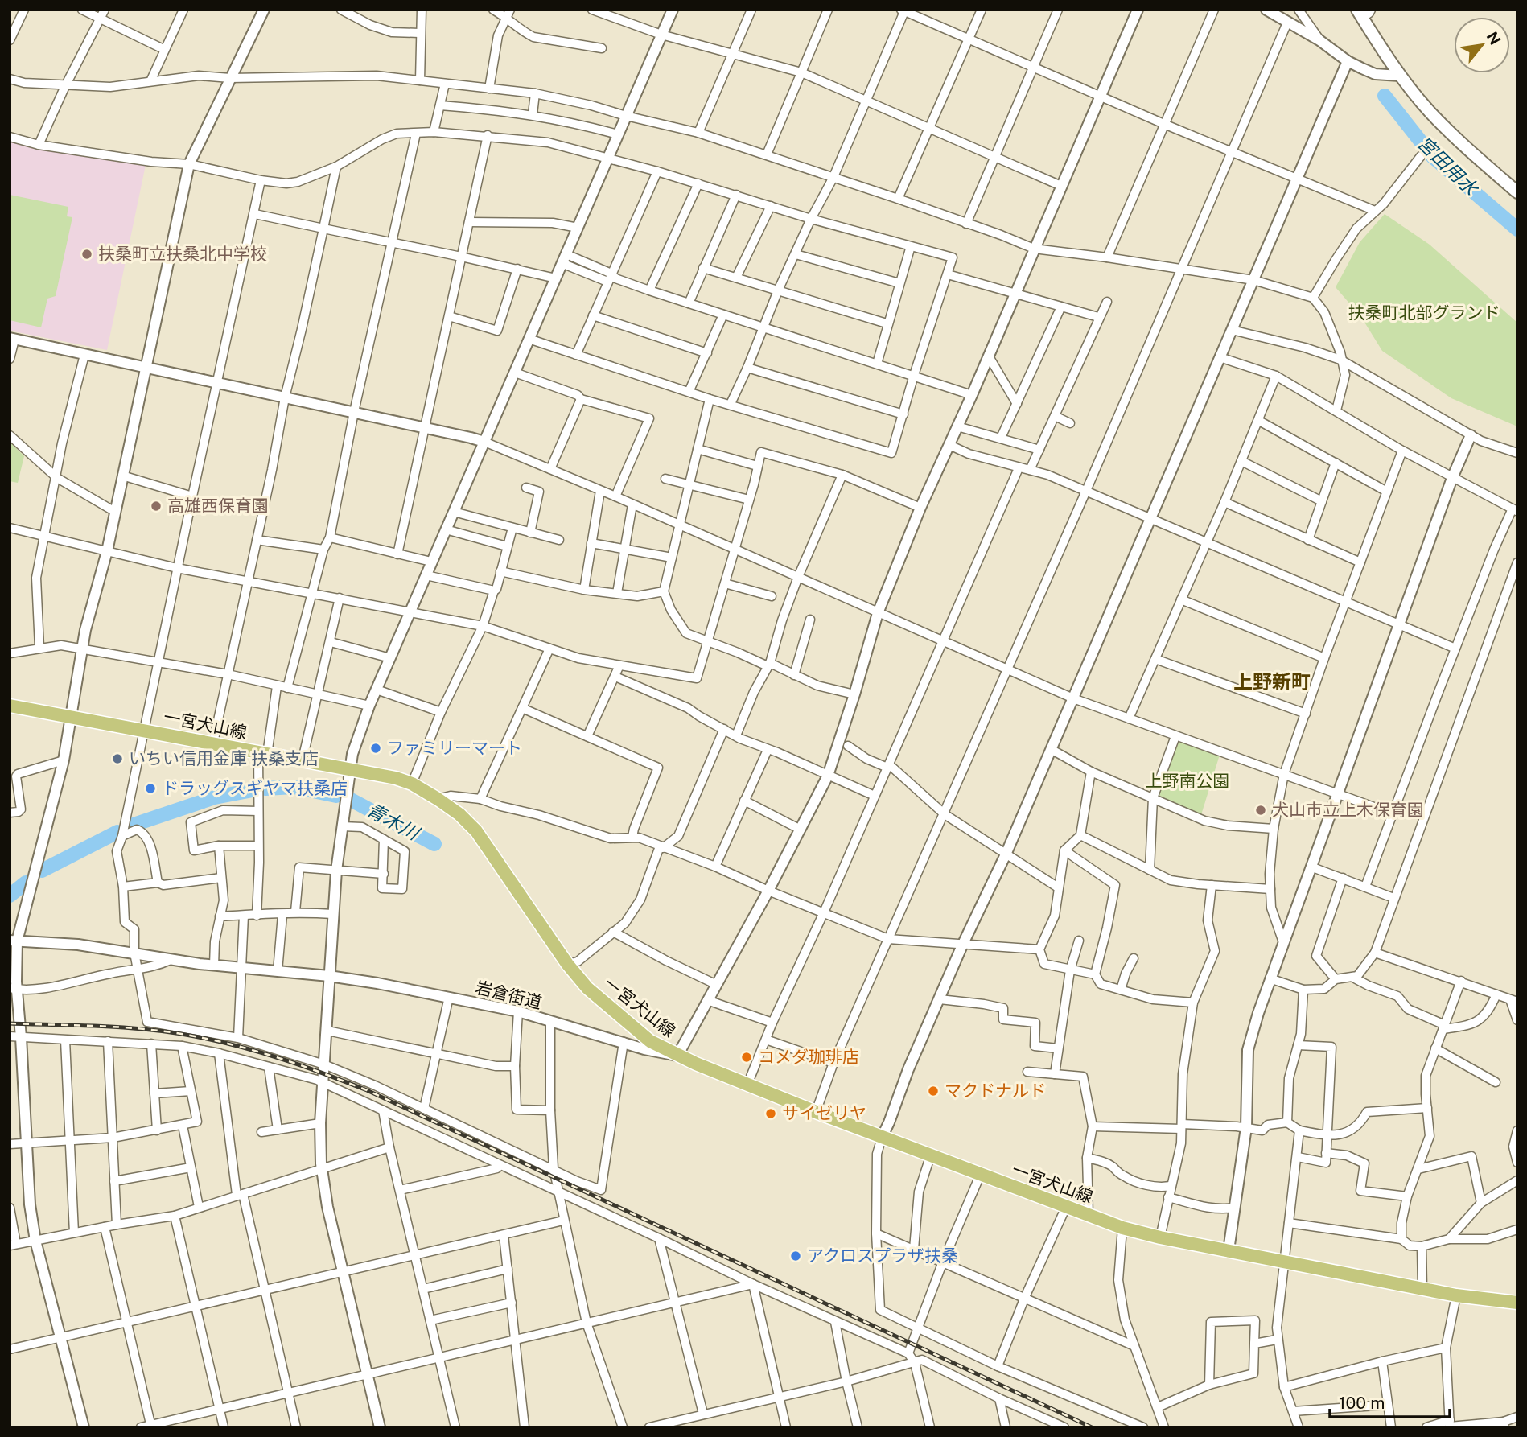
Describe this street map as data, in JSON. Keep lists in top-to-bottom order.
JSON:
{
  "streets": {
    "main road": ["一宮犬山線"],
    "street": ["岩倉街道"]
  },
  "crossings": [
    ["一宮犬山線", "岩倉街道"]
  ],
  "districts": ["上野新町"],
  "water": ["宮田用水", "青木川"],
  "parks": ["扶桑町北部グランド", "上野南公園"],
  "places": [
    "扶桑町立扶桑北中学校",
    "高雄西保育園",
    "ファミリーマート",
    "いちい信用金庫 扶桑支店",
    "ドラッグスギヤマ扶桑店",
    "犬山市立上木保育園",
    "コメダ珈琲店",
    "マクドナルド",
    "サイゼリヤ",
    "アクロスプラザ扶桑"
  ],
  "scale_bar": "100 m",
  "north": "top right"
}
